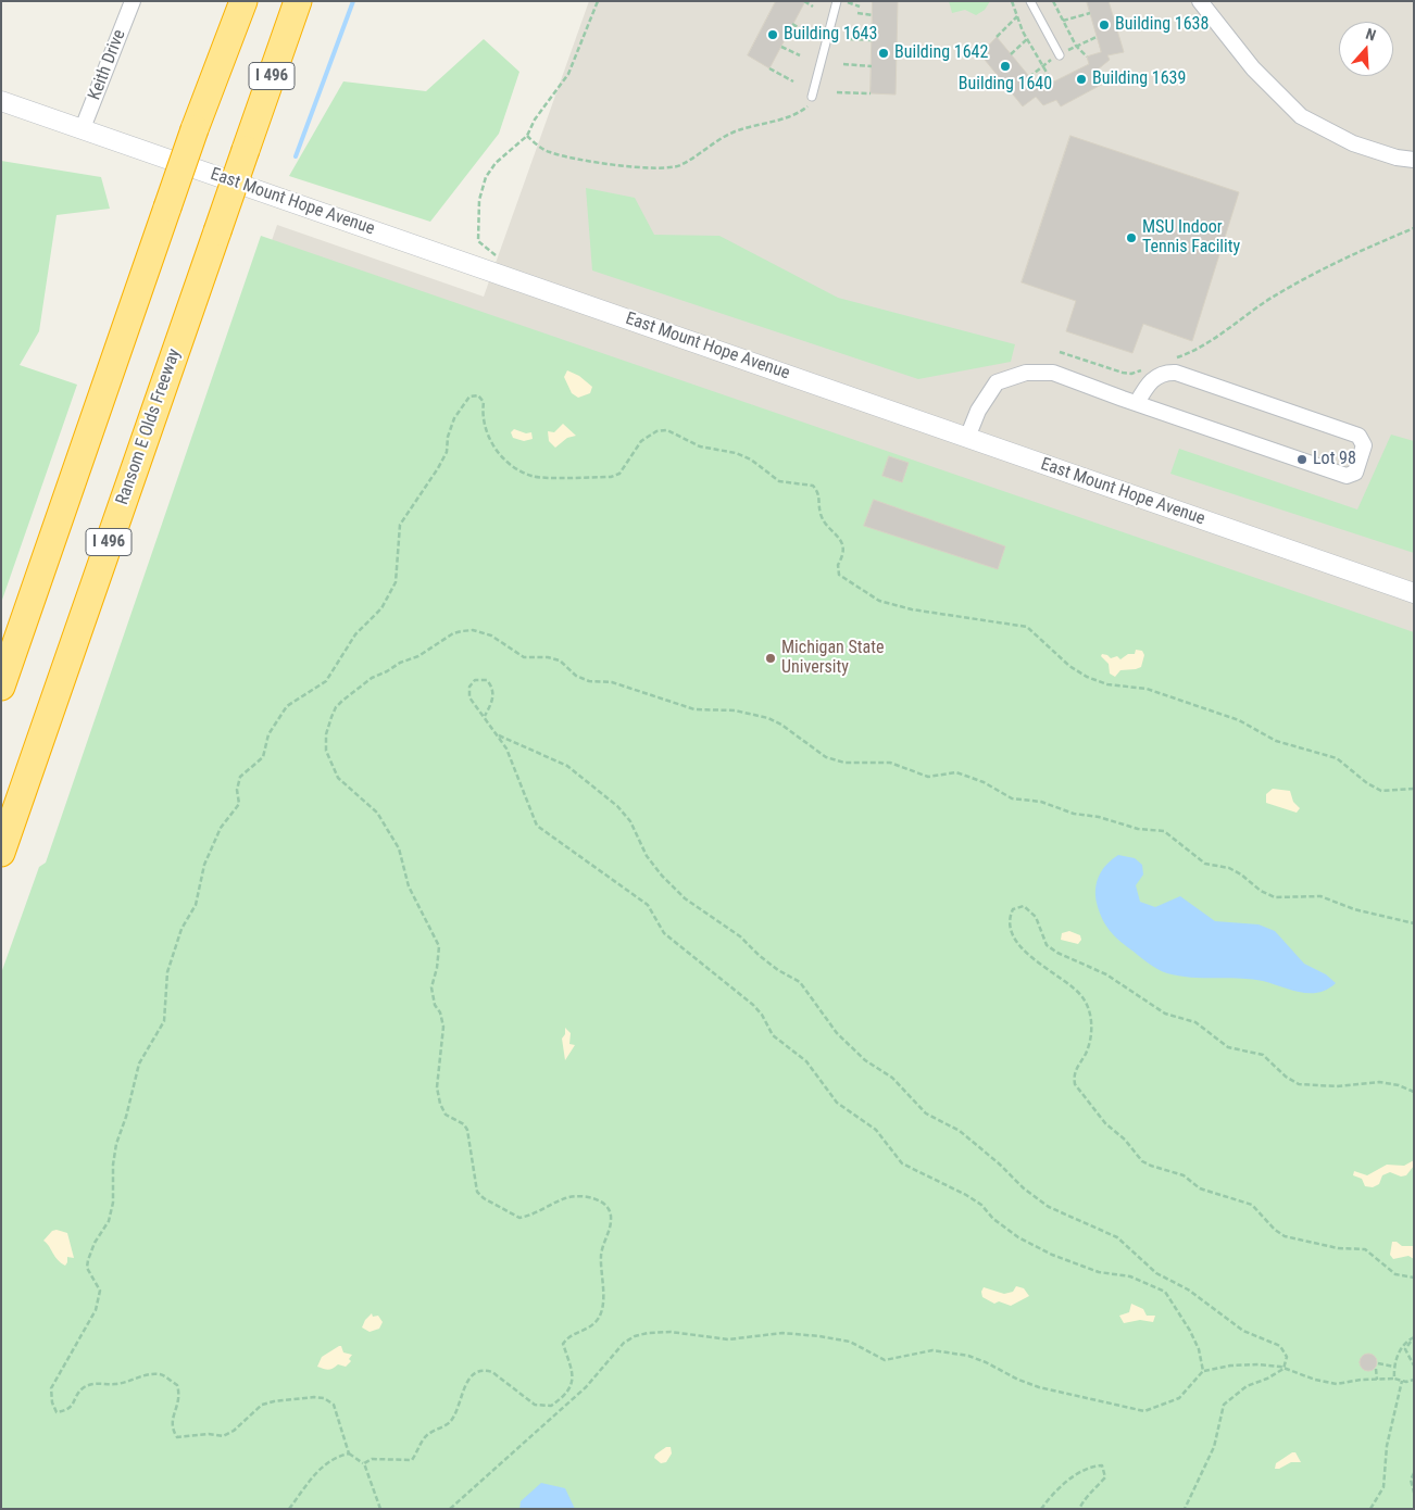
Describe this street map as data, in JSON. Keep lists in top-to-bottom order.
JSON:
{
  "streets": {
    "highway": ["I 496", "Ransom E Olds Freeway"],
    "street": ["Keith Drive", "East Mount Hope Avenue"]
  },
  "crossings": [
    ["Keith Drive", "East Mount Hope Avenue"]
  ],
  "places": [
    "Building 1638",
    "Building 1643",
    "Building 1642",
    "Building 1640",
    "Building 1639",
    "MSU Indoor Tennis Facility",
    "Lot 98",
    "Michigan State University"
  ],
  "north": "top"
}
